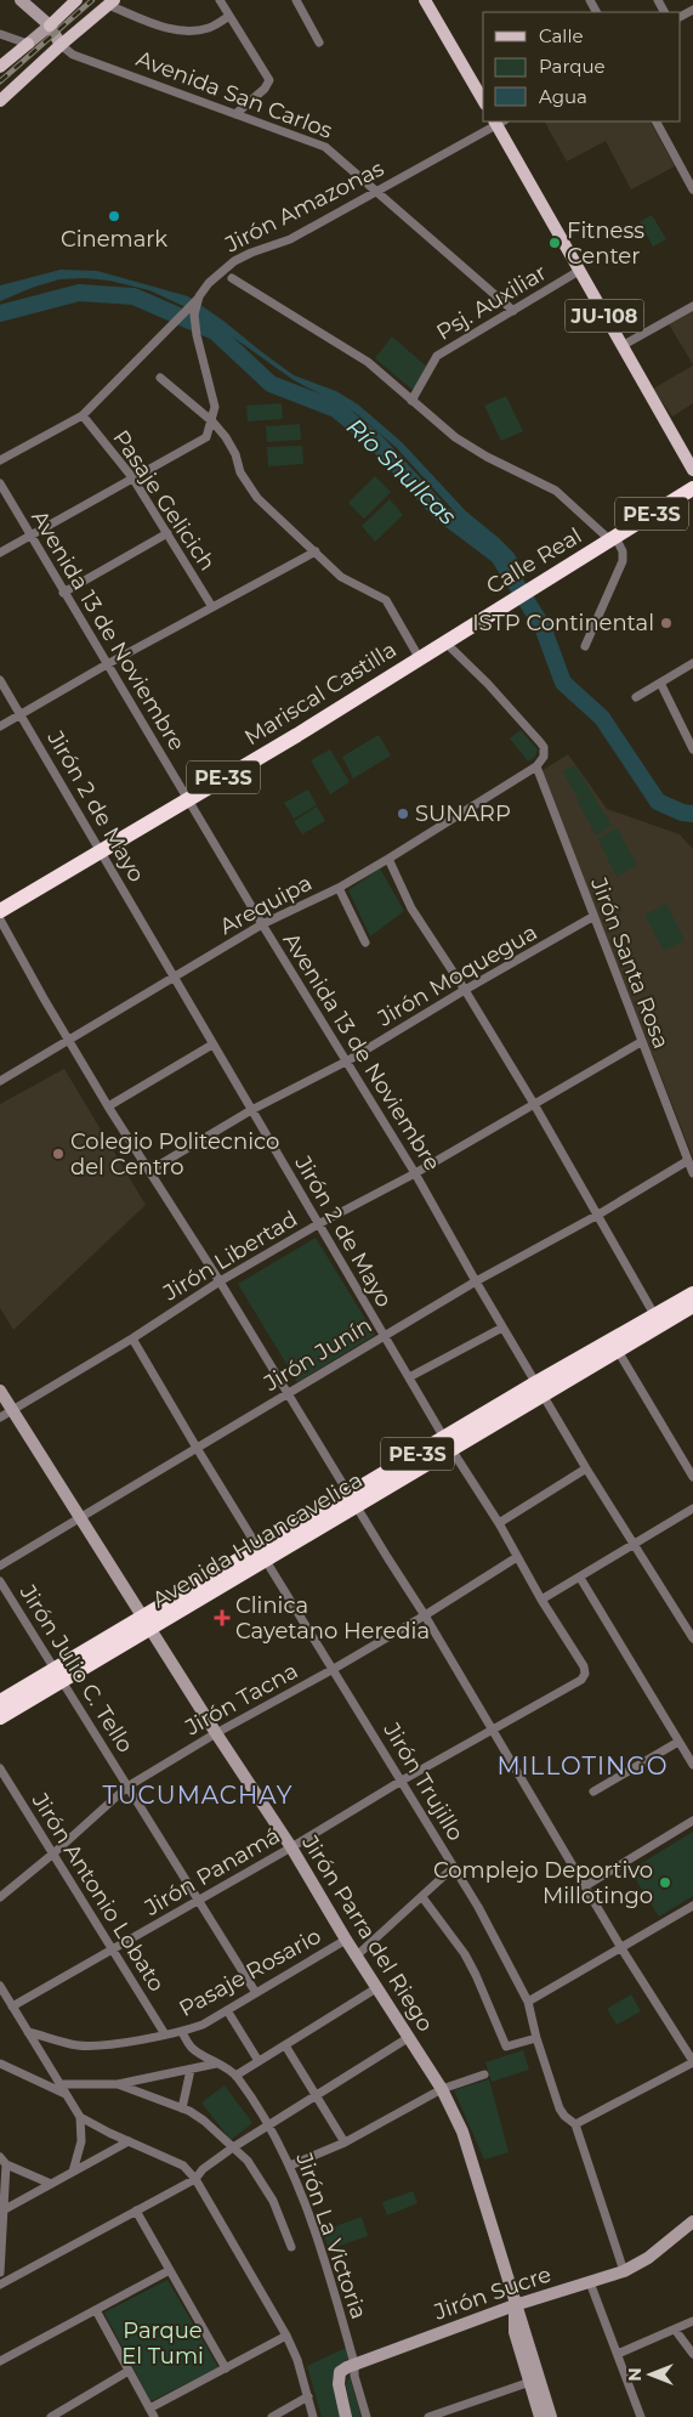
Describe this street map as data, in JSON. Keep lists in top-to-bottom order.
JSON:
{
  "streets": {
    "highway": [
      "PE-3S",
      "Calle Real",
      "Mariscal Castilla",
      "Avenida Huancavelica"
    ],
    "main road": ["JU-108"],
    "street": [
      "Avenida San Carlos",
      "Jirón Amazonas",
      "Psj. Auxiliar",
      "Pasaje Gelicich",
      "Avenida 13 de Noviembre",
      "Jirón 2 de Mayo",
      "Arequipa",
      "Jirón Santa Rosa",
      "Jirón Moquegua",
      "Jirón Libertad",
      "Jirón Junín",
      "Jirón Julio C. Tello",
      "Jirón Tacna",
      "Jirón Trujillo",
      "Jirón Panamá",
      "Jirón Antonio Lobato",
      "Jirón Parra del Riego",
      "Pasaje Rosario",
      "Jirón La Victoria",
      "Jirón Sucre"
    ]
  },
  "crossings": [
    ["Avenida San Carlos", "Jirón Amazonas"],
    ["Avenida San Carlos", "Psj. Auxiliar"],
    ["Jirón Amazonas", "JU-108"],
    ["Jirón Amazonas", "Pasaje Gelicich"],
    ["Psj. Auxiliar", "JU-108"],
    ["Calle Real", "Mariscal Castilla"],
    ["Calle Real", "Arequipa"],
    ["Avenida 13 de Noviembre", "Mariscal Castilla"],
    ["Avenida 13 de Noviembre", "Arequipa"],
    ["Avenida 13 de Noviembre", "Jirón Moquegua"],
    ["Avenida 13 de Noviembre", "Jirón Libertad"],
    ["Avenida 13 de Noviembre", "Jirón Junín"],
    ["Avenida 13 de Noviembre", "Avenida Huancavelica"],
    ["Mariscal Castilla", "Jirón 2 de Mayo"],
    ["Mariscal Castilla", "Arequipa"],
    ["Jirón 2 de Mayo", "Arequipa"],
    ["Jirón 2 de Mayo", "Jirón Moquegua"],
    ["Jirón 2 de Mayo", "Jirón Libertad"],
    ["Jirón 2 de Mayo", "Jirón Junín"],
    ["Jirón 2 de Mayo", "Avenida Huancavelica"],
    ["Jirón 2 de Mayo", "Jirón Tacna"],
    ["Jirón 2 de Mayo", "Jirón Panamá"],
    ["Arequipa", "Jirón Santa Rosa"],
    ["Jirón Santa Rosa", "Jirón Moquegua"],
    ["Jirón Santa Rosa", "Jirón Libertad"],
    ["Jirón Santa Rosa", "Jirón Junín"],
    ["Jirón Libertad", "Jirón Trujillo"],
    ["Jirón Libertad", "Jirón Parra del Riego"],
    ["Jirón Junín", "Jirón Trujillo"],
    ["Jirón Junín", "Jirón Parra del Riego"],
    ["Avenida Huancavelica", "Jirón Julio C. Tello"],
    ["Avenida Huancavelica", "Jirón Trujillo"],
    ["Avenida Huancavelica", "Jirón Parra del Riego"],
    ["Jirón Julio C. Tello", "Jirón Tacna"],
    ["Jirón Julio C. Tello", "Jirón Panamá"],
    ["Jirón Julio C. Tello", "Pasaje Rosario"],
    ["Jirón Tacna", "Jirón Trujillo"],
    ["Jirón Tacna", "Jirón Antonio Lobato"],
    ["Jirón Tacna", "Jirón Parra del Riego"],
    ["Jirón Trujillo", "Jirón Panamá"],
    ["Jirón Trujillo", "Jirón Sucre"],
    ["Jirón Panamá", "Jirón Antonio Lobato"],
    ["Jirón Panamá", "Jirón Parra del Riego"],
    ["Jirón Antonio Lobato", "Pasaje Rosario"],
    ["Jirón Parra del Riego", "Pasaje Rosario"],
    ["Jirón Parra del Riego", "Jirón Sucre"],
    ["Pasaje Rosario", "Jirón La Victoria"],
    ["Jirón La Victoria", "Jirón Sucre"]
  ],
  "districts": ["MILLOTINGO", "TUCUMACHAY"],
  "water": ["Río Shullcas"],
  "parks": ["Parque El Tumi"],
  "places": {
    "other": [
      "Cinemark",
      "Fitness Center",
      "ISTP Continental",
      "SUNARP",
      "Colegio Politecnico del Centro",
      "Complejo Deportivo Millotingo"
    ],
    "health": ["Clinica Cayetano Heredia"]
  },
  "legend": ["Calle", "Parque", "Agua"],
  "north": "left"
}
